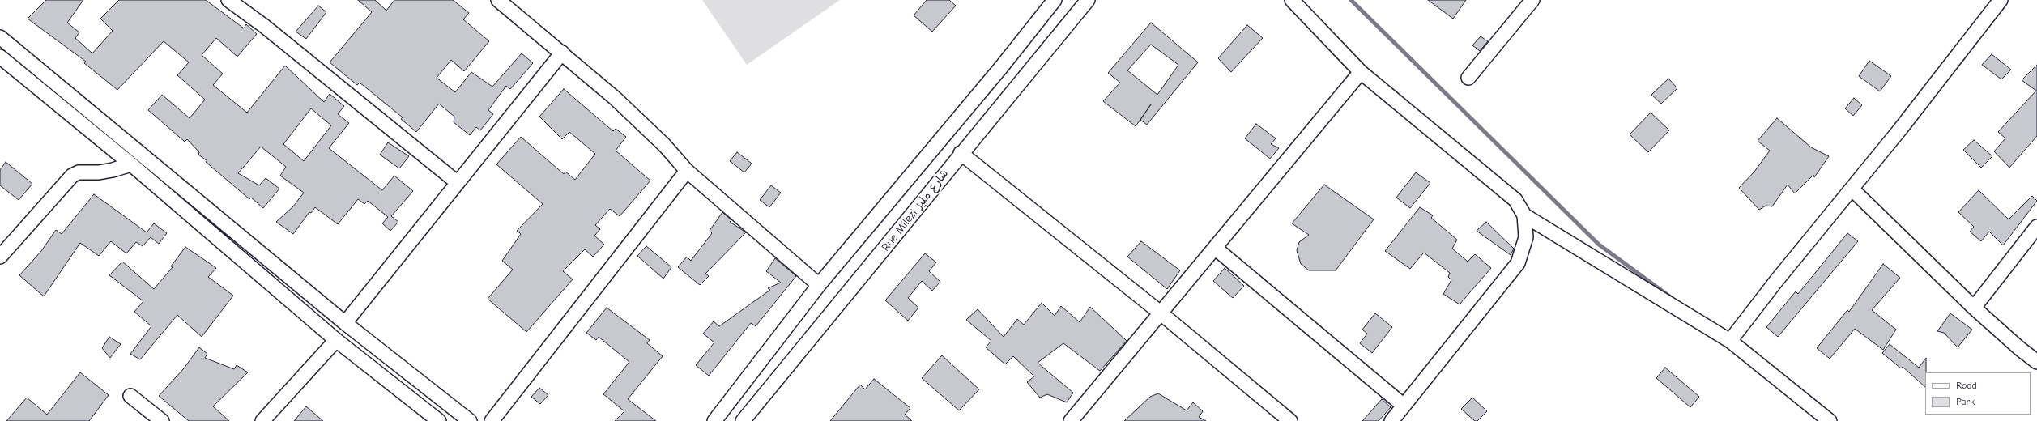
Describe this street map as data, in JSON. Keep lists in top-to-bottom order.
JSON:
{
  "streets": {
    "street": ["Rue Milezi شارع مليز"]
  },
  "legend": ["Road", "Park"]
}
